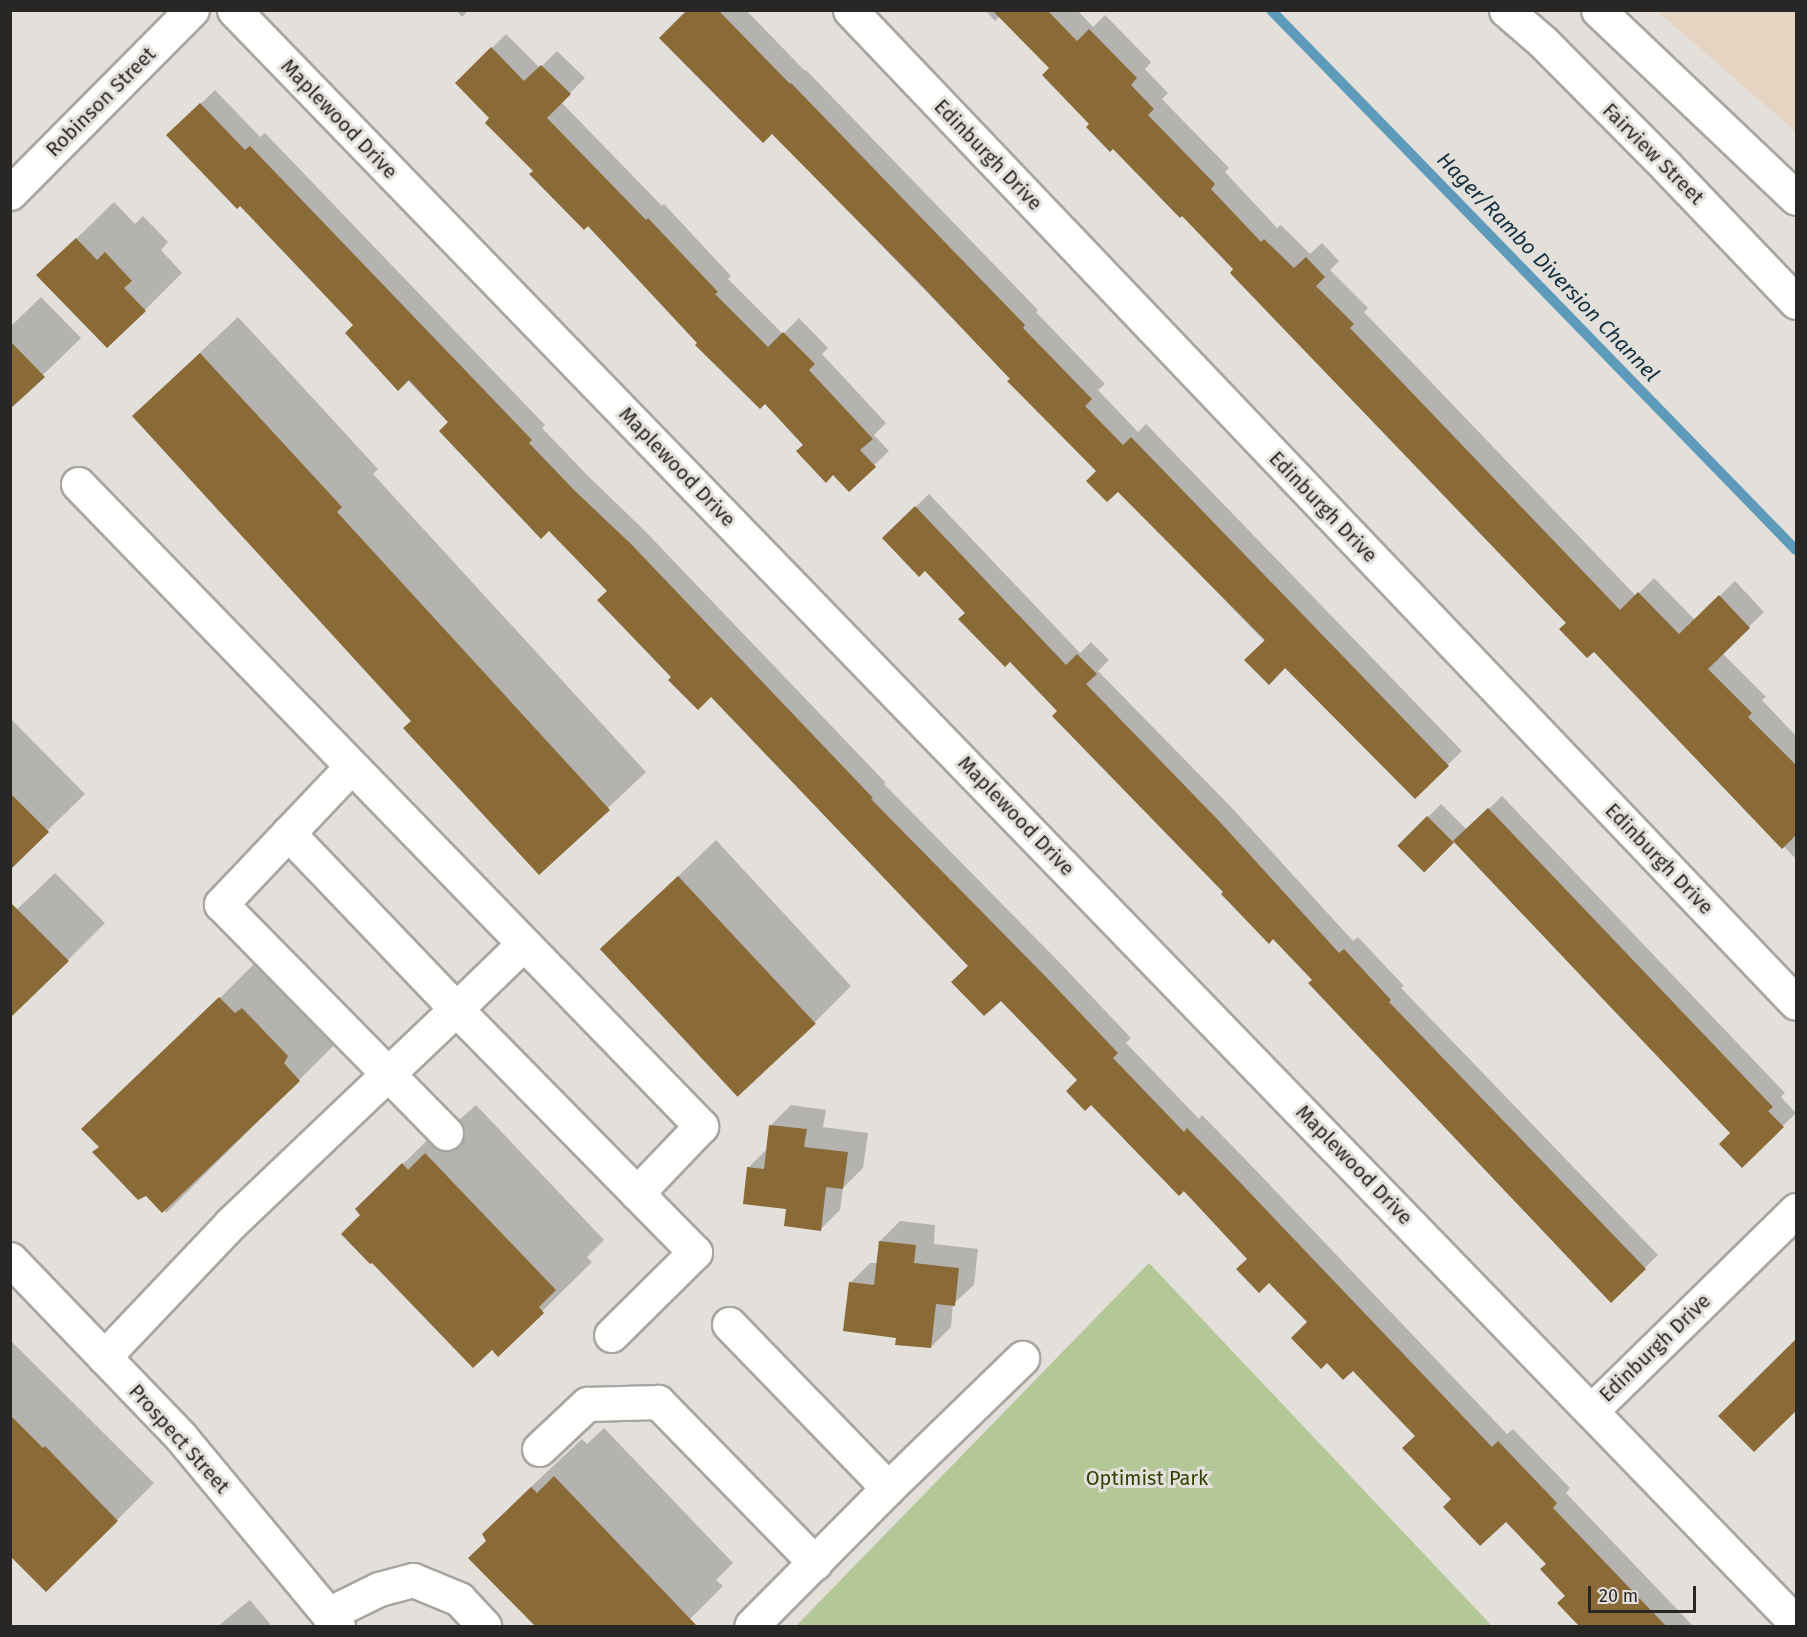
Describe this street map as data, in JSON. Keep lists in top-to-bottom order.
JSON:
{
  "streets": {
    "street": [
      "Robinson Street",
      "Maplewood Drive",
      "Fairview Street",
      "Edinburgh Drive",
      "Prospect Street"
    ]
  },
  "crossings": [
    ["Maplewood Drive", "Edinburgh Drive"]
  ],
  "water": ["Hager/Rambo Diversion Channel"],
  "parks": ["Optimist Park"],
  "scale_bar": "20 m"
}
